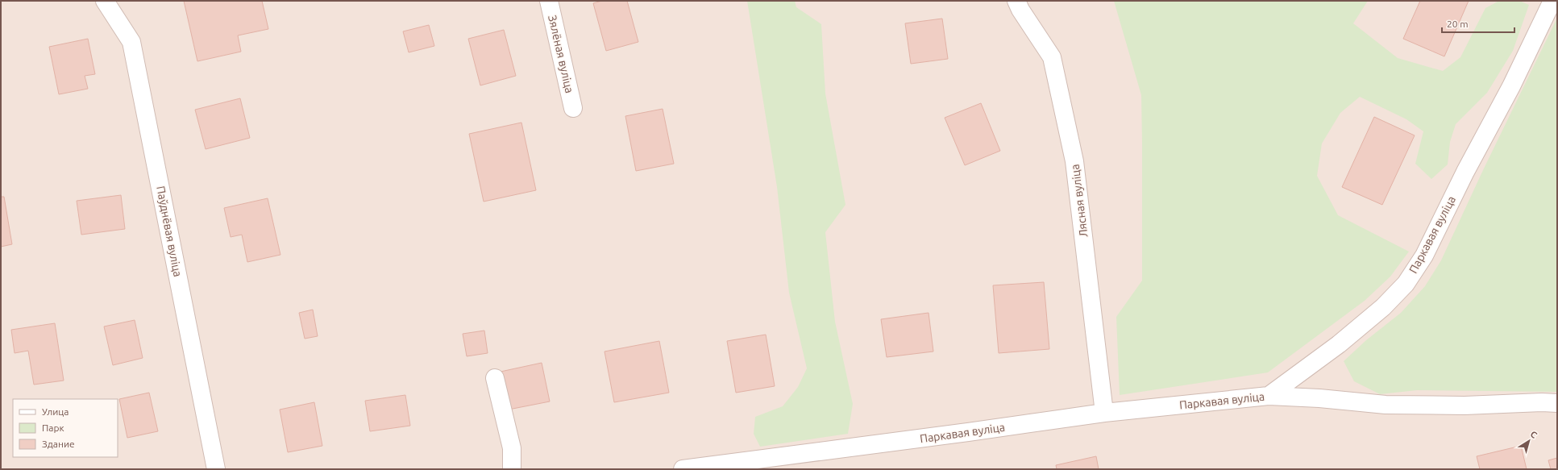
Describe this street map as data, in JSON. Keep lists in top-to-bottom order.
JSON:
{
  "streets": {
    "street": [
      "Зялёная вуліца",
      "Лясная вуліца",
      "Паўднёвая вуліца",
      "Паркавая вуліца"
    ]
  },
  "crossings": [
    ["Лясная вуліца", "Паркавая вуліца"]
  ],
  "legend": ["Улица", "Парк", "Здание"],
  "scale_bar": "20 m",
  "north": "top right"
}
